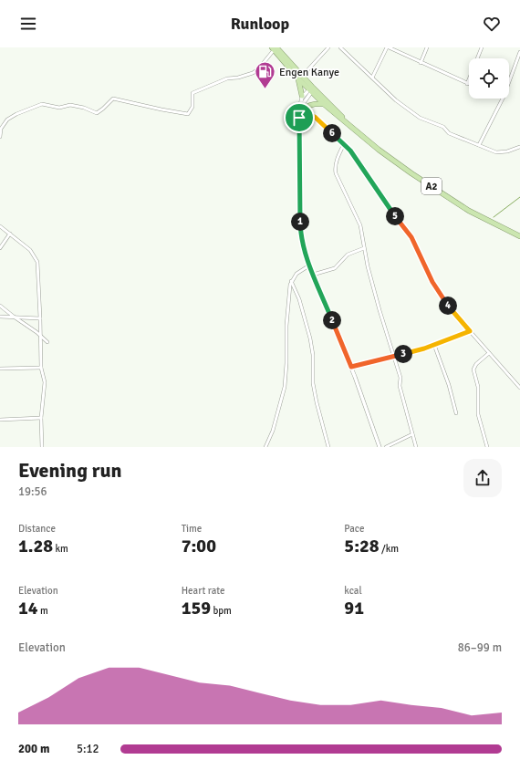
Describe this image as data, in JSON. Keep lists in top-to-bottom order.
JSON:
{
  "streets": {
    "highway": ["A2"]
  },
  "places": {
    "fuel station": ["Engen Kanye"]
  },
  "page": {
    "header": "Runloop",
    "pins": [
      "6",
      "5",
      "1",
      "4",
      "2",
      "3"
    ],
    "heading": ["Evening run", "19:56"],
    "stats": [
      ["Distance", "1.28 km"],
      ["Time", "7:00"],
      ["Pace", "5:28 /km"],
      ["Elevation", "14 m"],
      ["Heart rate", "159 bpm"],
      ["kcal", "91"]
    ],
    "chart": ["Elevation", "86–99 m"],
    "list": [
      {
        "name": "200 m",
        "note": "5:12"
      }
    ]
  }
}
